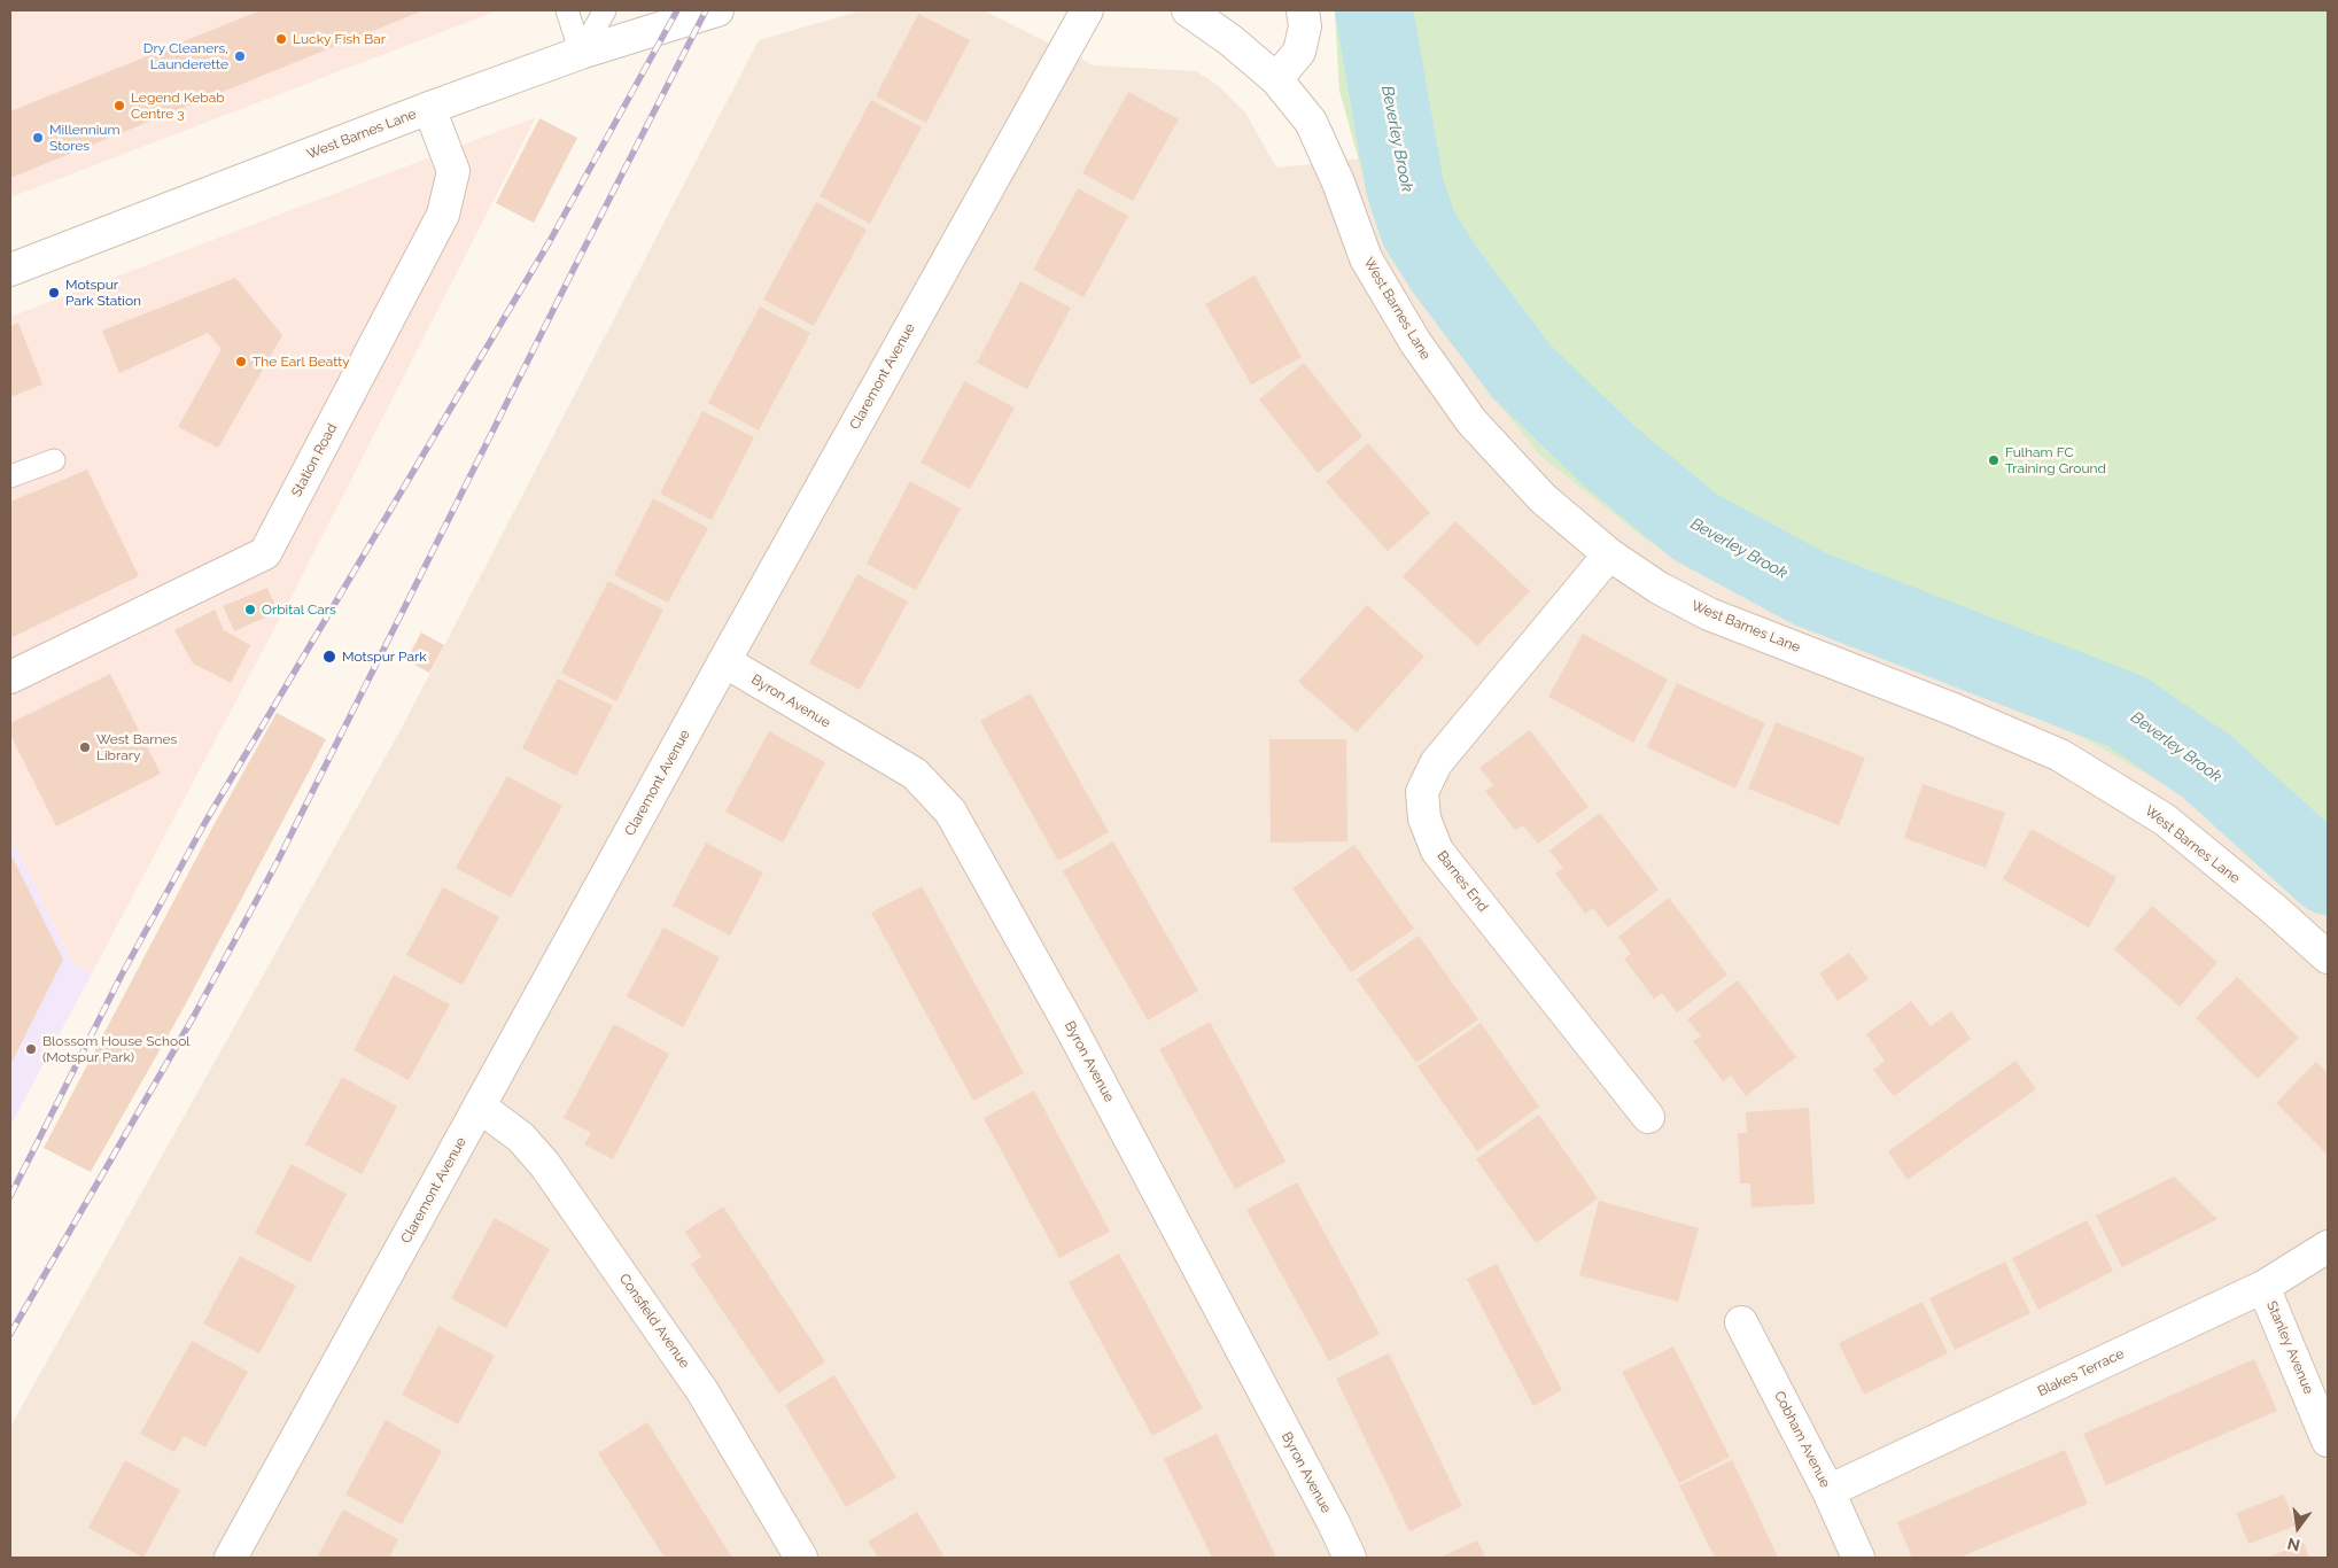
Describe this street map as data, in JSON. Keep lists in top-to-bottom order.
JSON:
{
  "streets": {
    "street": [
      "West Barnes Lane",
      "Claremont Avenue",
      "Station Road",
      "Byron Avenue",
      "Barnes End",
      "Consfield Avenue",
      "Stanley Avenue",
      "Blakes Terrace",
      "Cobham Avenue"
    ]
  },
  "crossings": [
    ["West Barnes Lane", "Station Road"],
    ["West Barnes Lane", "Barnes End"],
    ["Claremont Avenue", "Byron Avenue"],
    ["Claremont Avenue", "Consfield Avenue"],
    ["Stanley Avenue", "Blakes Terrace"],
    ["Blakes Terrace", "Cobham Avenue"]
  ],
  "water": ["Beverley Brook"],
  "places": [
    "Lucky Fish Bar",
    "Dry Cleaners, Launderette",
    "Legend Kebab Centre 3",
    "Millennium Stores",
    "Motspur Park Station",
    "The Earl Beatty",
    "Fulham FC Training Ground",
    "Orbital Cars",
    "Motspur Park",
    "West Barnes Library",
    "Blossom House School (Motspur Park)"
  ],
  "north": "bottom"
}
